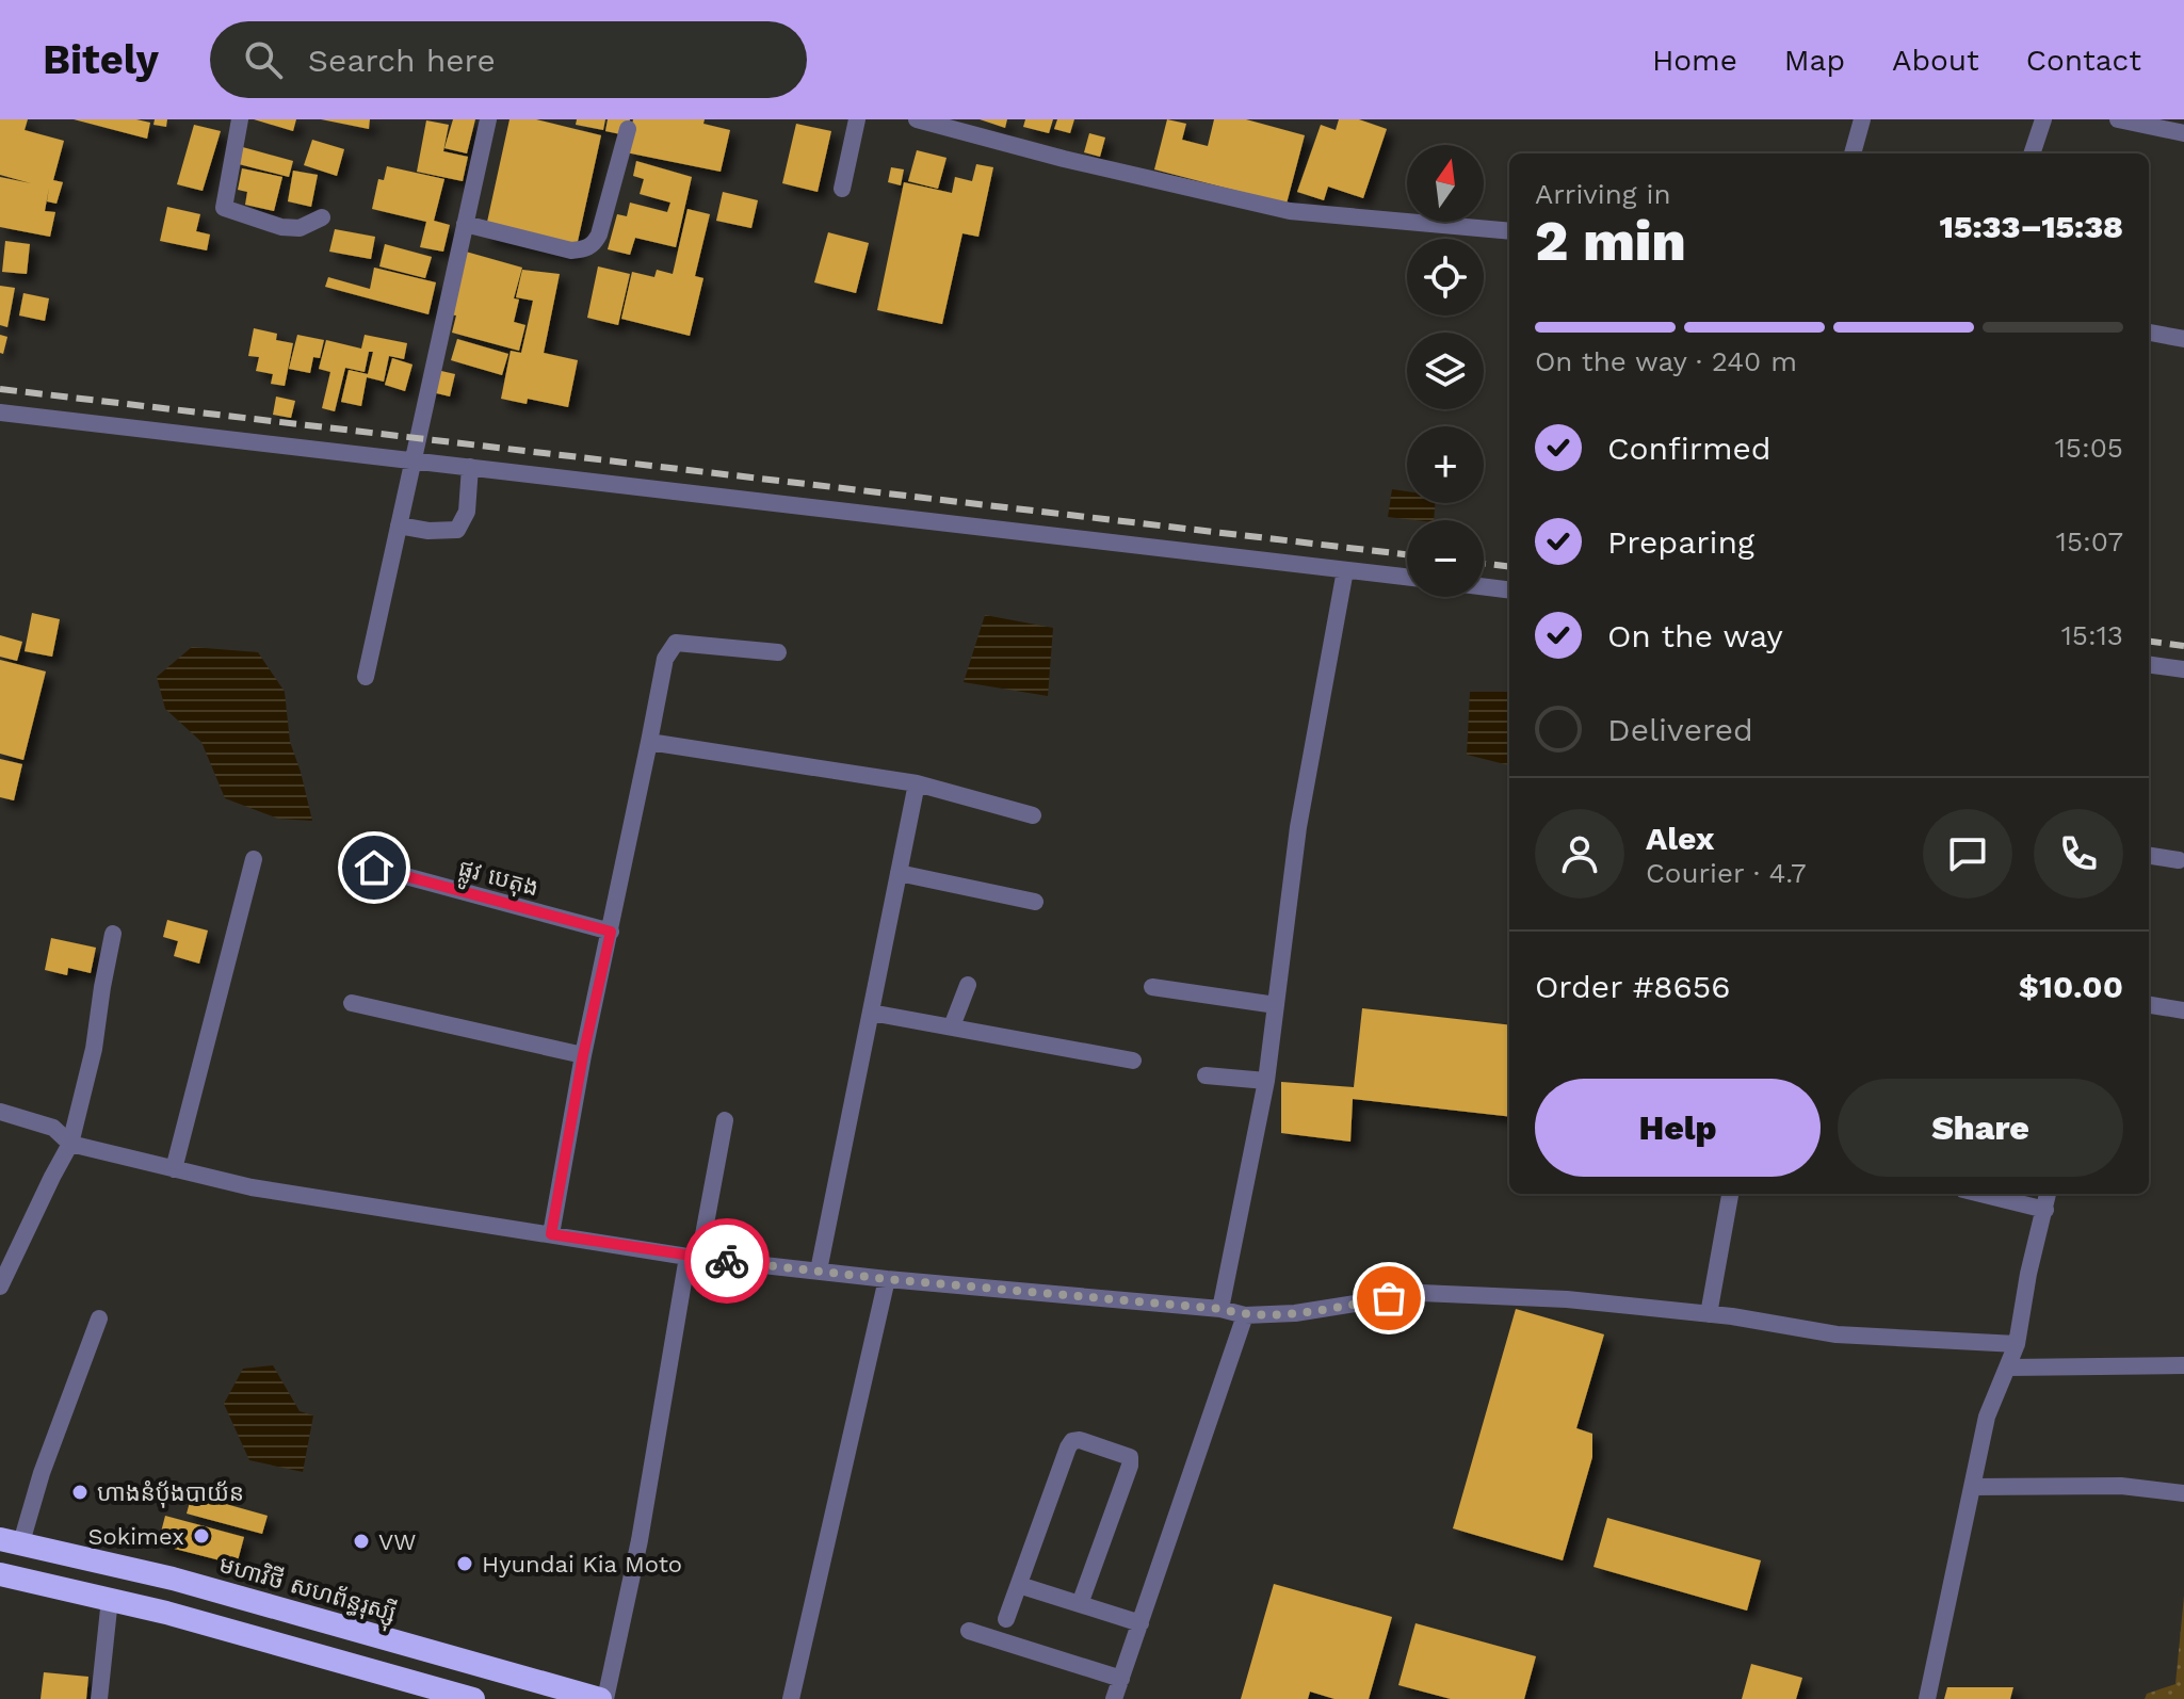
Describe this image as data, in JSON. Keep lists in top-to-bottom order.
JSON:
{
  "streets": {
    "highway": ["មហាវិថី សហព័ន្ធរុស្ស៊ី"],
    "street": ["ផ្លូវ បេតុង"]
  },
  "places": [
    "ហាងនំបុ័ងបាយ័ន",
    "Sokimex",
    "VW",
    "Hyundai Kia Moto"
  ],
  "north": "top",
  "page": {
    "header": "Bitely",
    "search": "Search here",
    "nav": [
      "Home",
      "Map",
      "About",
      "Contact"
    ],
    "map_buttons": ["+", "−"],
    "heading": ["2 min", "Arriving in", "15:33–15:38"],
    "panel": [
      "Alex",
      "Courier · 4.7",
      "Order #8656",
      "$10.00"
    ],
    "bar": "On the way · 240 m",
    "list": [
      ["Confirmed", "15:05"],
      ["Preparing", "15:07"],
      ["On the way", "15:13"],
      "Delivered"
    ],
    "buttons": ["Help", "Share"]
  }
}
